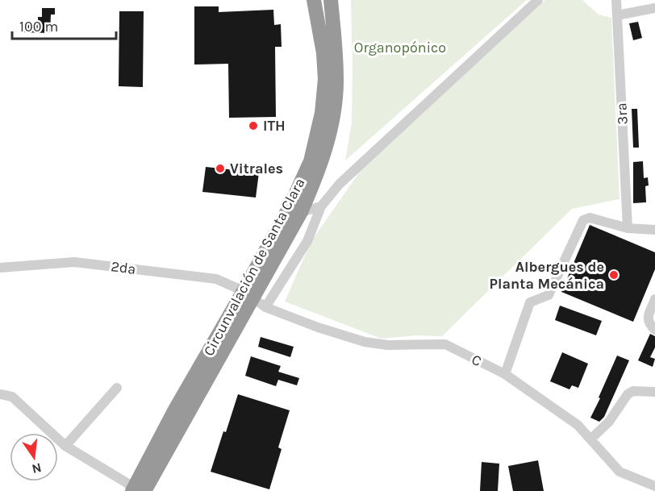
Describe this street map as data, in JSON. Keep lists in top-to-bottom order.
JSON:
{
  "streets": {
    "highway": ["Circunvalación de Santa Clara"],
    "street": ["3ra", "2da", "C"]
  },
  "crossings": [
    ["Circunvalación de Santa Clara", "2da"],
    ["2da", "C"]
  ],
  "parks": ["Organopónico"],
  "places": ["ITH", "Vitrales", "Albergues de Planta Mecánica"],
  "scale_bar": "100 m",
  "north": "bottom"
}
